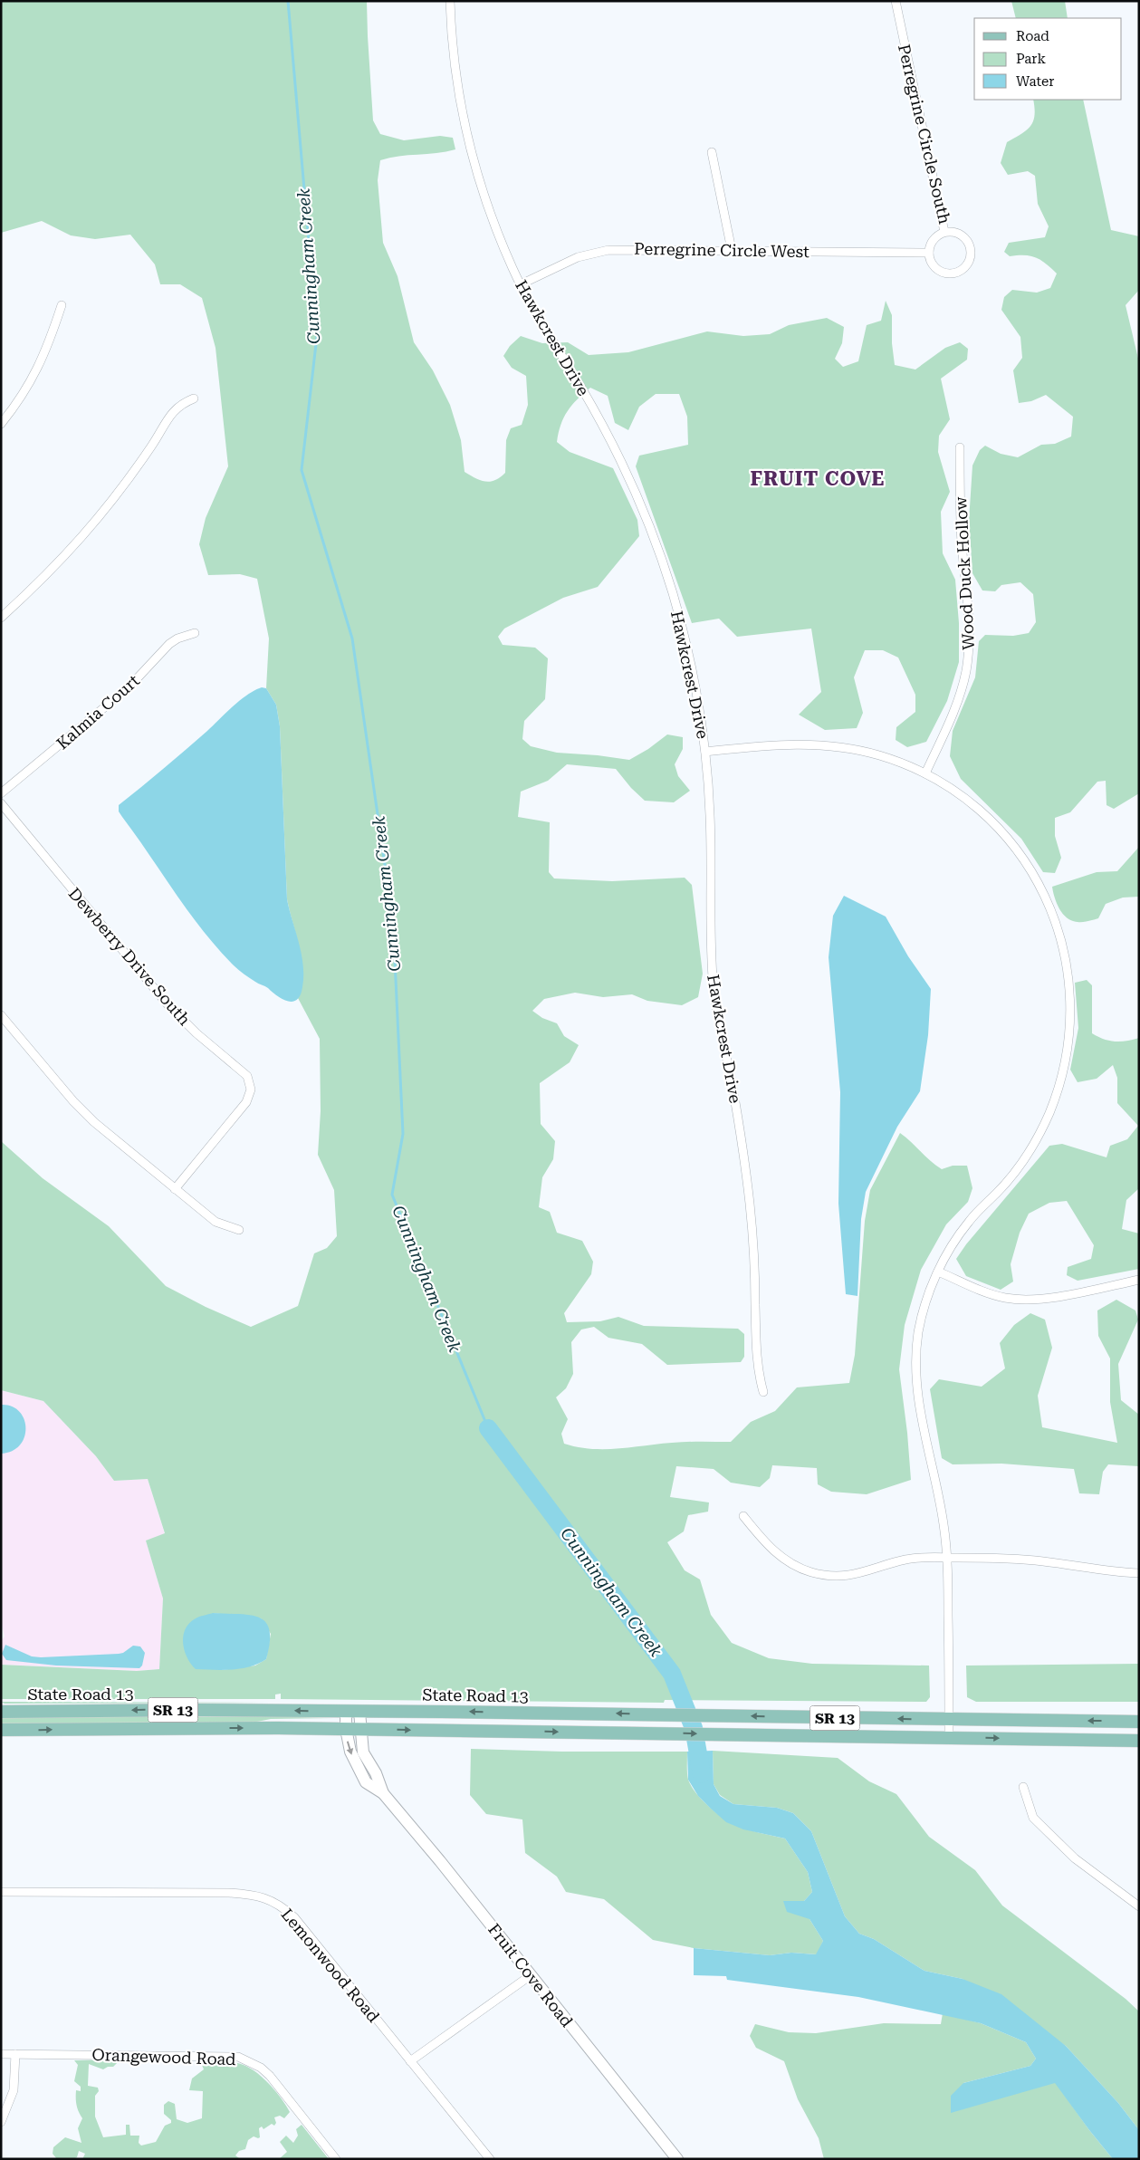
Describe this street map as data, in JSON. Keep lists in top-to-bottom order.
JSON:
{
  "streets": {
    "main road": ["State Road 13", "SR 13"],
    "street": [
      "Perregrine Circle South",
      "Perregrine Circle West",
      "Hawkcrest Drive",
      "Wood Duck Hollow",
      "Kalmia Court",
      "Dewberry Drive South",
      "Lemonwood Road",
      "Fruit Cove Road",
      "Orangewood Road"
    ]
  },
  "crossings": [
    ["Perregrine Circle South", "Perregrine Circle West"],
    ["Perregrine Circle West", "Hawkcrest Drive"],
    ["State Road 13", "SR 13"],
    ["State Road 13", "Fruit Cove Road"],
    ["SR 13", "Fruit Cove Road"]
  ],
  "districts": ["FRUIT COVE"],
  "water": ["Cunningham Creek"],
  "legend": ["Road", "Park", "Water"]
}
